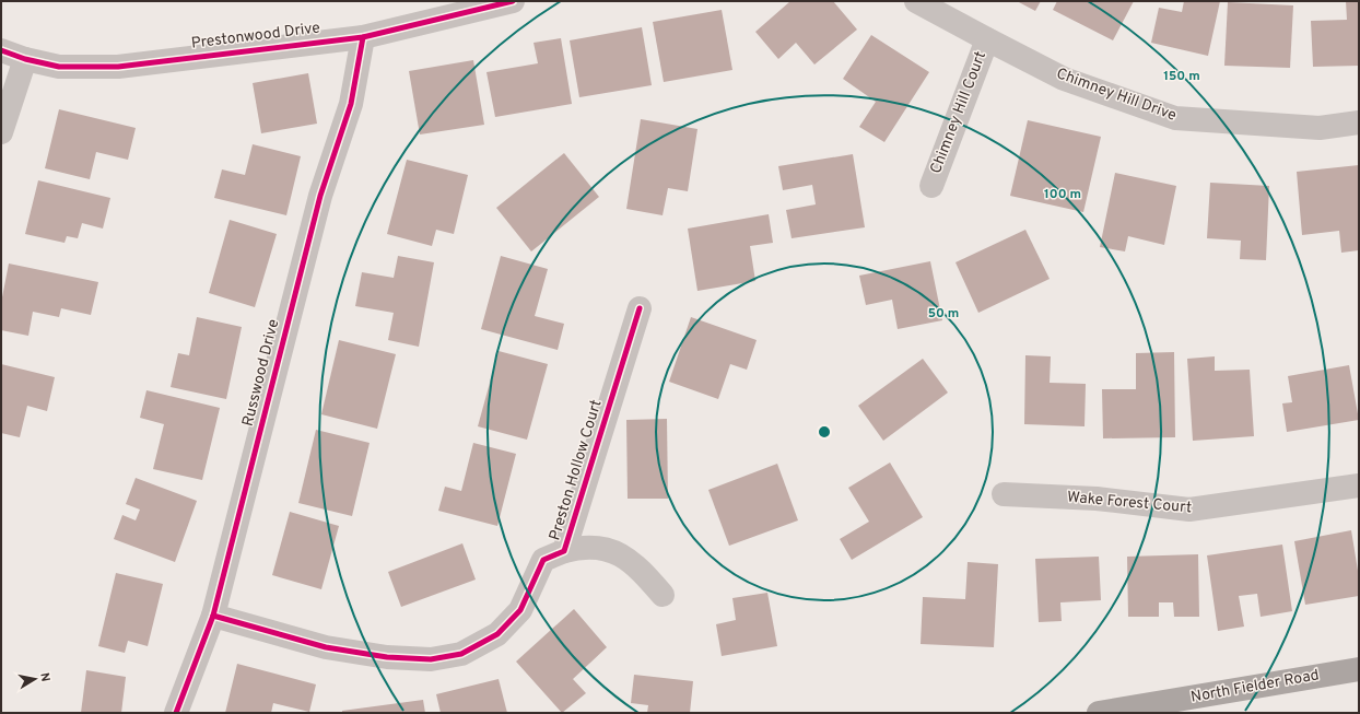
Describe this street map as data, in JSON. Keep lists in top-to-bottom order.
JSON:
{
  "streets": {
    "main road": ["North Fielder Road"],
    "street": [
      "Prestonwood Drive",
      "Chimney Hill Drive",
      "Chimney Hill Court",
      "Russwood Drive",
      "Preston Hollow Court",
      "Wake Forest Court"
    ]
  },
  "crossings": [
    ["Prestonwood Drive", "Russwood Drive"],
    ["Chimney Hill Drive", "Chimney Hill Court"],
    ["Russwood Drive", "Preston Hollow Court"]
  ],
  "north": "right",
  "rings": ["150 m", "100 m", "50 m"]
}
